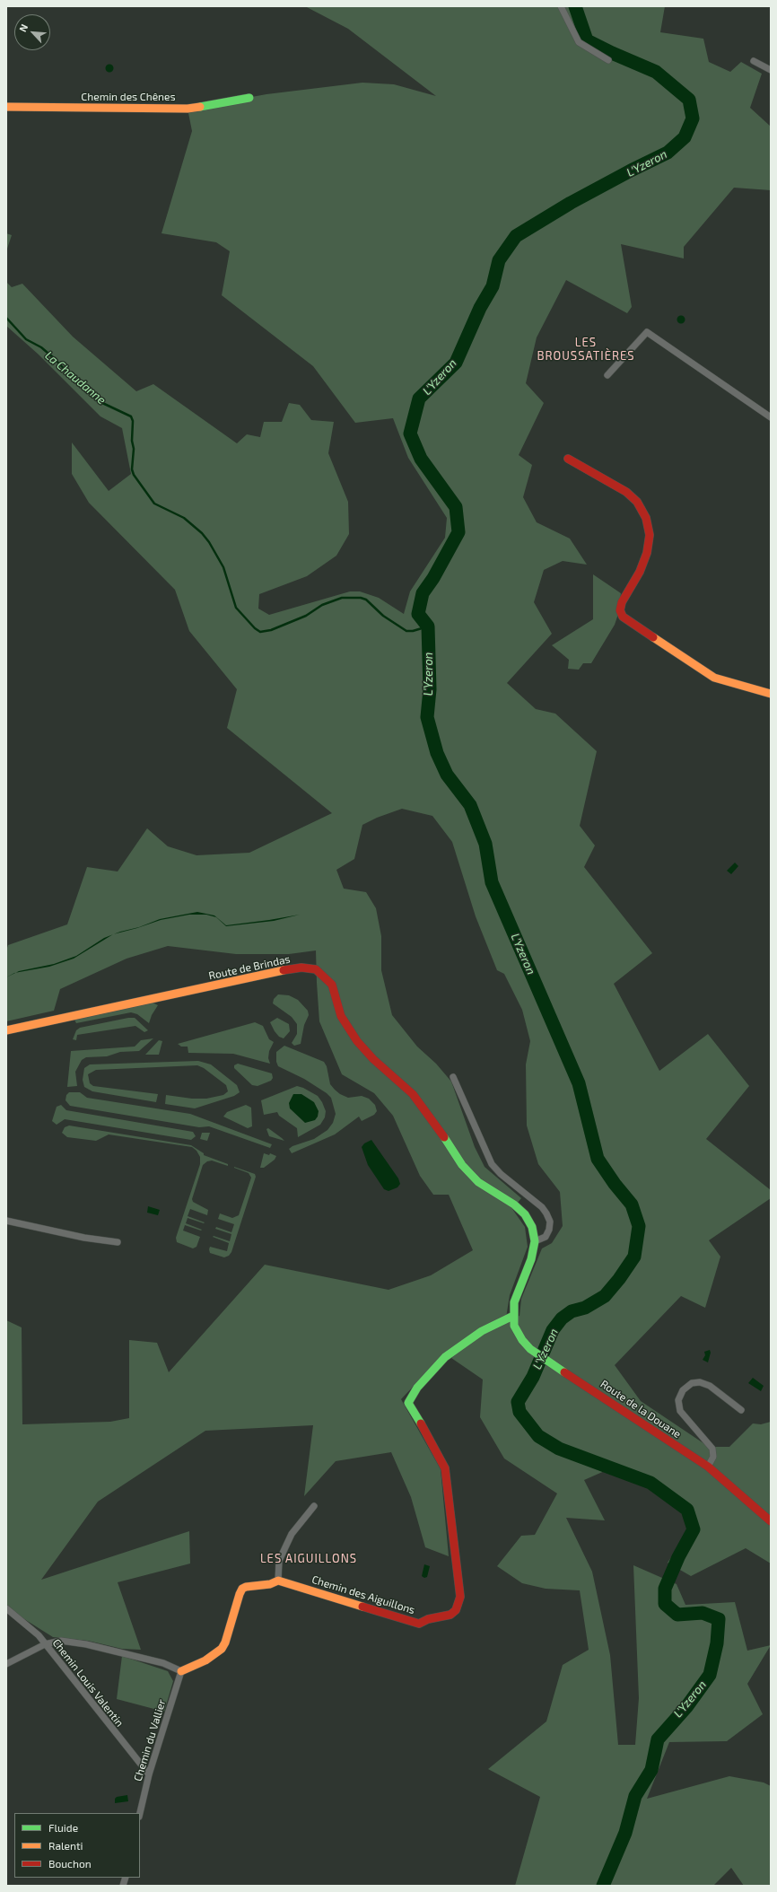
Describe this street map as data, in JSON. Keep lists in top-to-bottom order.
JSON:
{
  "streets": {
    "street": [
      "Chemin des Chênes",
      "Route de Brindas",
      "Route de la Douane",
      "Chemin des Aiguillons",
      "Chemin Louis Valentin",
      "Chemin du Vallier"
    ]
  },
  "crossings": [
    ["Route de Brindas", "Route de la Douane"],
    ["Route de Brindas", "Chemin des Aiguillons"],
    ["Route de la Douane", "Chemin des Aiguillons"],
    ["Chemin Louis Valentin", "Chemin du Vallier"]
  ],
  "districts": ["LES BROUSSATIÈRES", "LES AIGUILLONS"],
  "water": ["L'Yzeron", "La Chaudanne"],
  "legend": ["Fluide", "Ralenti", "Bouchon"],
  "north": "top left"
}
